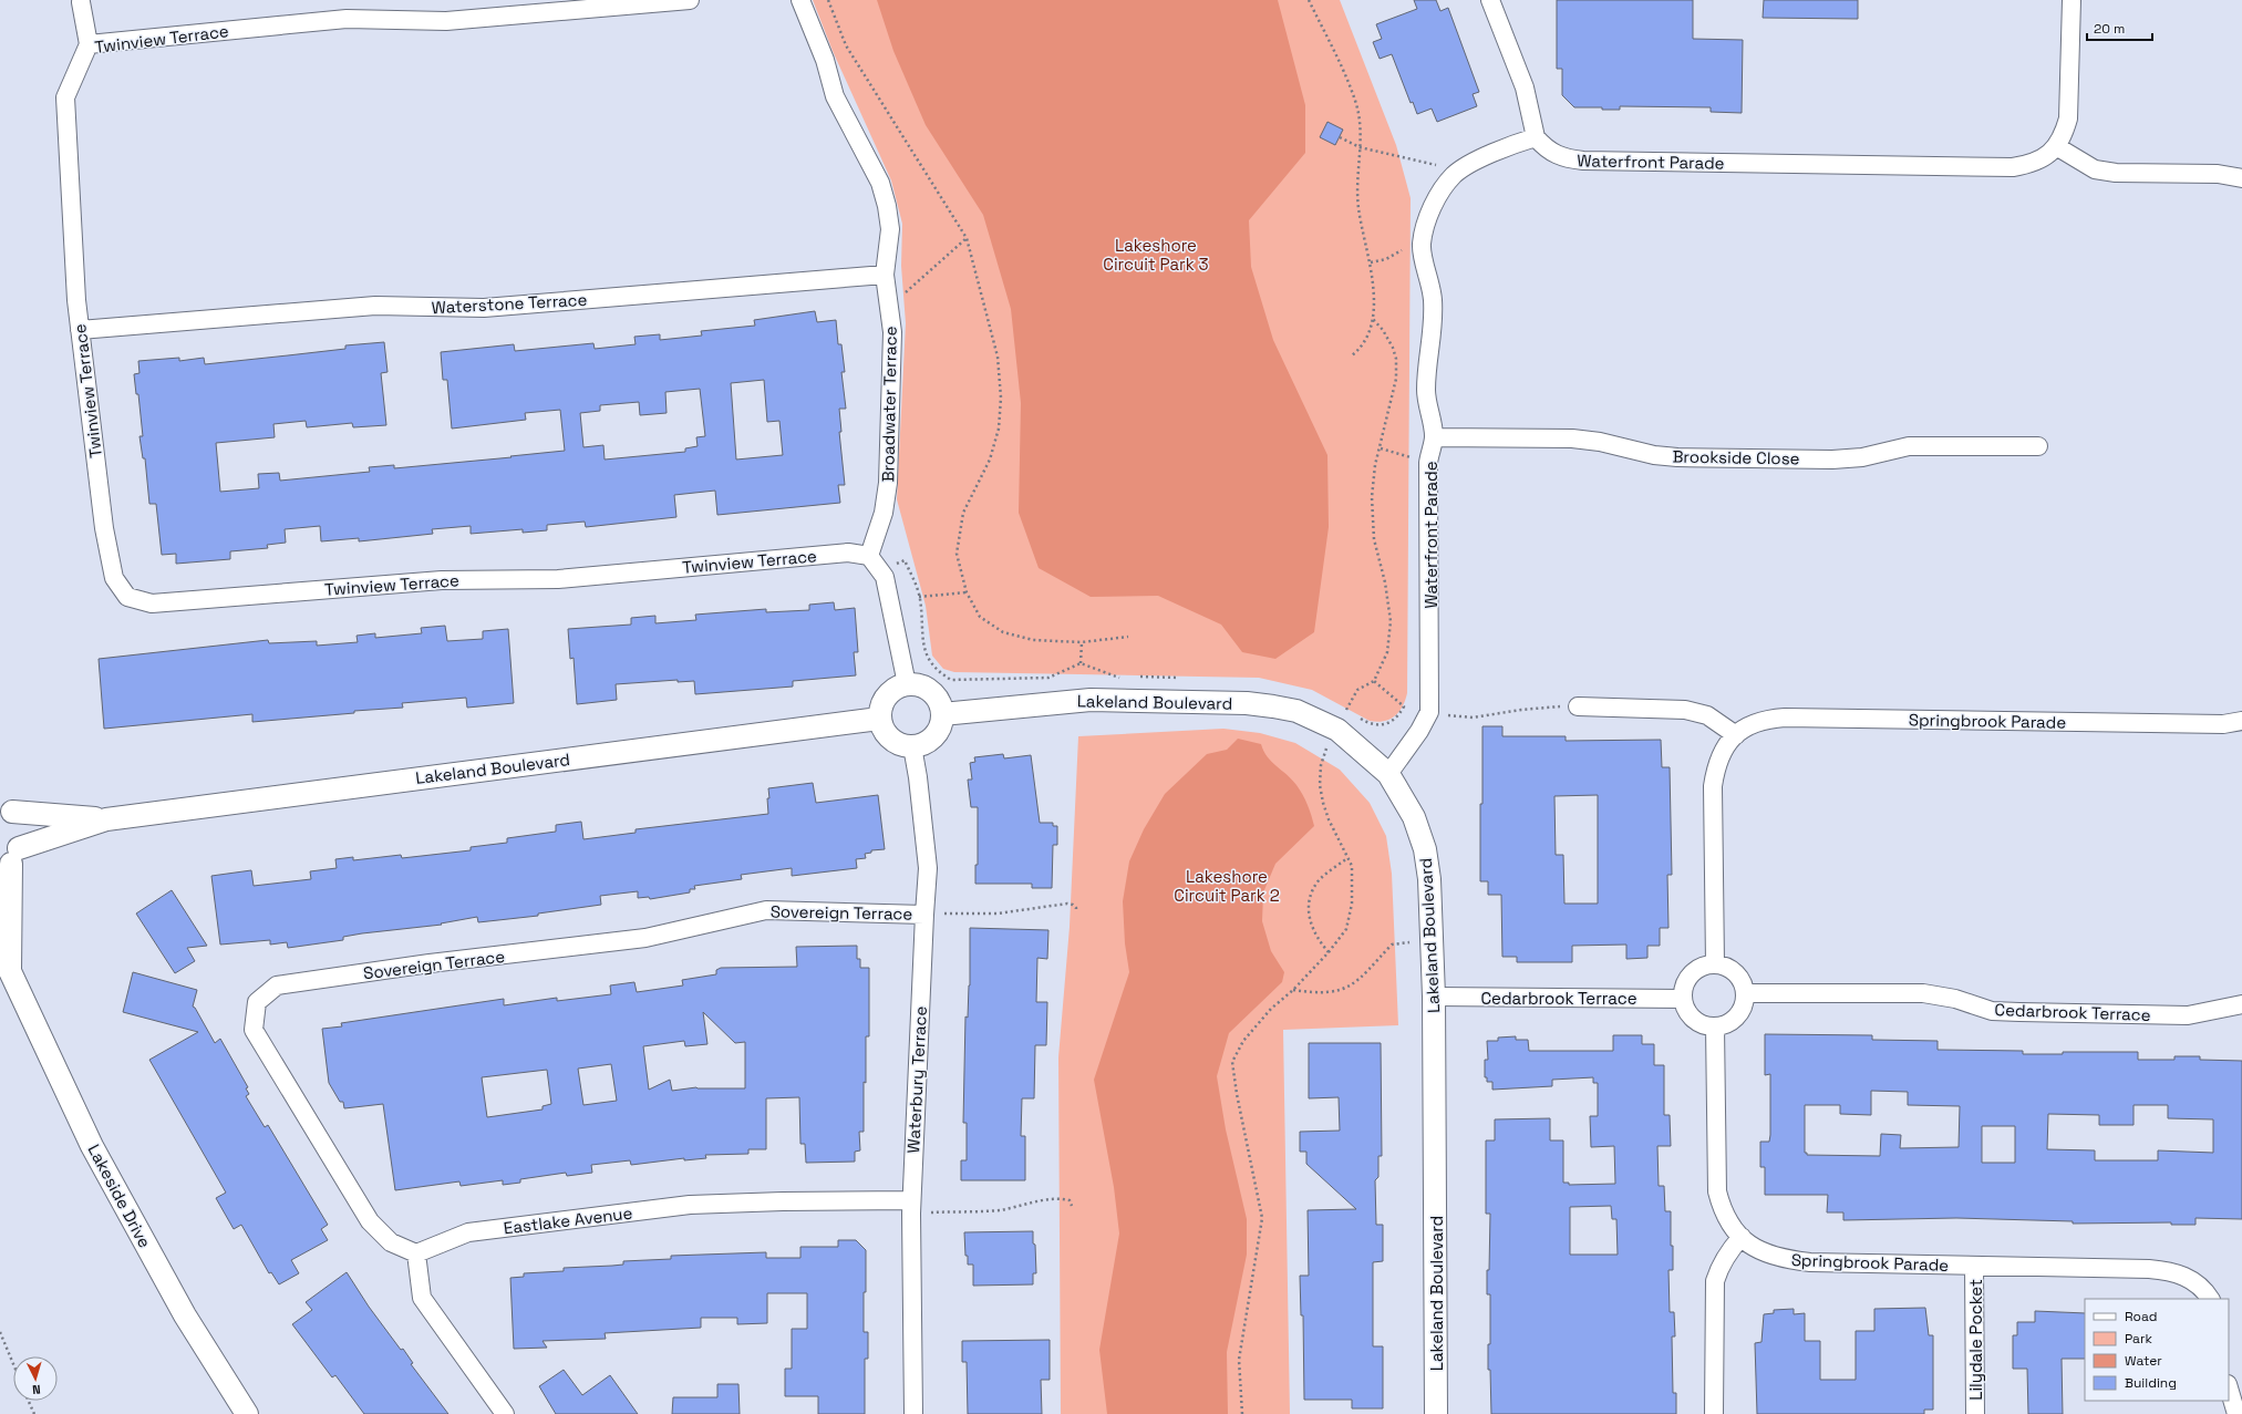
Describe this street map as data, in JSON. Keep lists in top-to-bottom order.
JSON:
{
  "streets": {
    "street": [
      "Twinview Terrace",
      "Waterfront Parade",
      "Waterstone Terrace",
      "Broadwater Terrace",
      "Brookside Close",
      "Lakeland Boulevard",
      "Springbrook Parade",
      "Sovereign Terrace",
      "Cedarbrook Terrace",
      "Waterbury Terrace",
      "Lakeside Drive",
      "Eastlake Avenue",
      "Lilydale Pocket"
    ]
  },
  "crossings": [
    ["Twinview Terrace", "Waterstone Terrace"],
    ["Twinview Terrace", "Broadwater Terrace"],
    ["Waterfront Parade", "Brookside Close"],
    ["Waterfront Parade", "Lakeland Boulevard"],
    ["Waterstone Terrace", "Broadwater Terrace"],
    ["Lakeland Boulevard", "Cedarbrook Terrace"],
    ["Lakeland Boulevard", "Waterbury Terrace"],
    ["Lakeland Boulevard", "Lakeside Drive"],
    ["Springbrook Parade", "Cedarbrook Terrace"],
    ["Springbrook Parade", "Lilydale Pocket"],
    ["Sovereign Terrace", "Waterbury Terrace"],
    ["Sovereign Terrace", "Eastlake Avenue"],
    ["Waterbury Terrace", "Eastlake Avenue"]
  ],
  "parks": ["Lakeshore Circuit Park 3", "Lakeshore Circuit Park 2"],
  "legend": [
    "Road",
    "Park",
    "Water",
    "Building"
  ],
  "scale_bar": "20 m",
  "north": "bottom"
}
